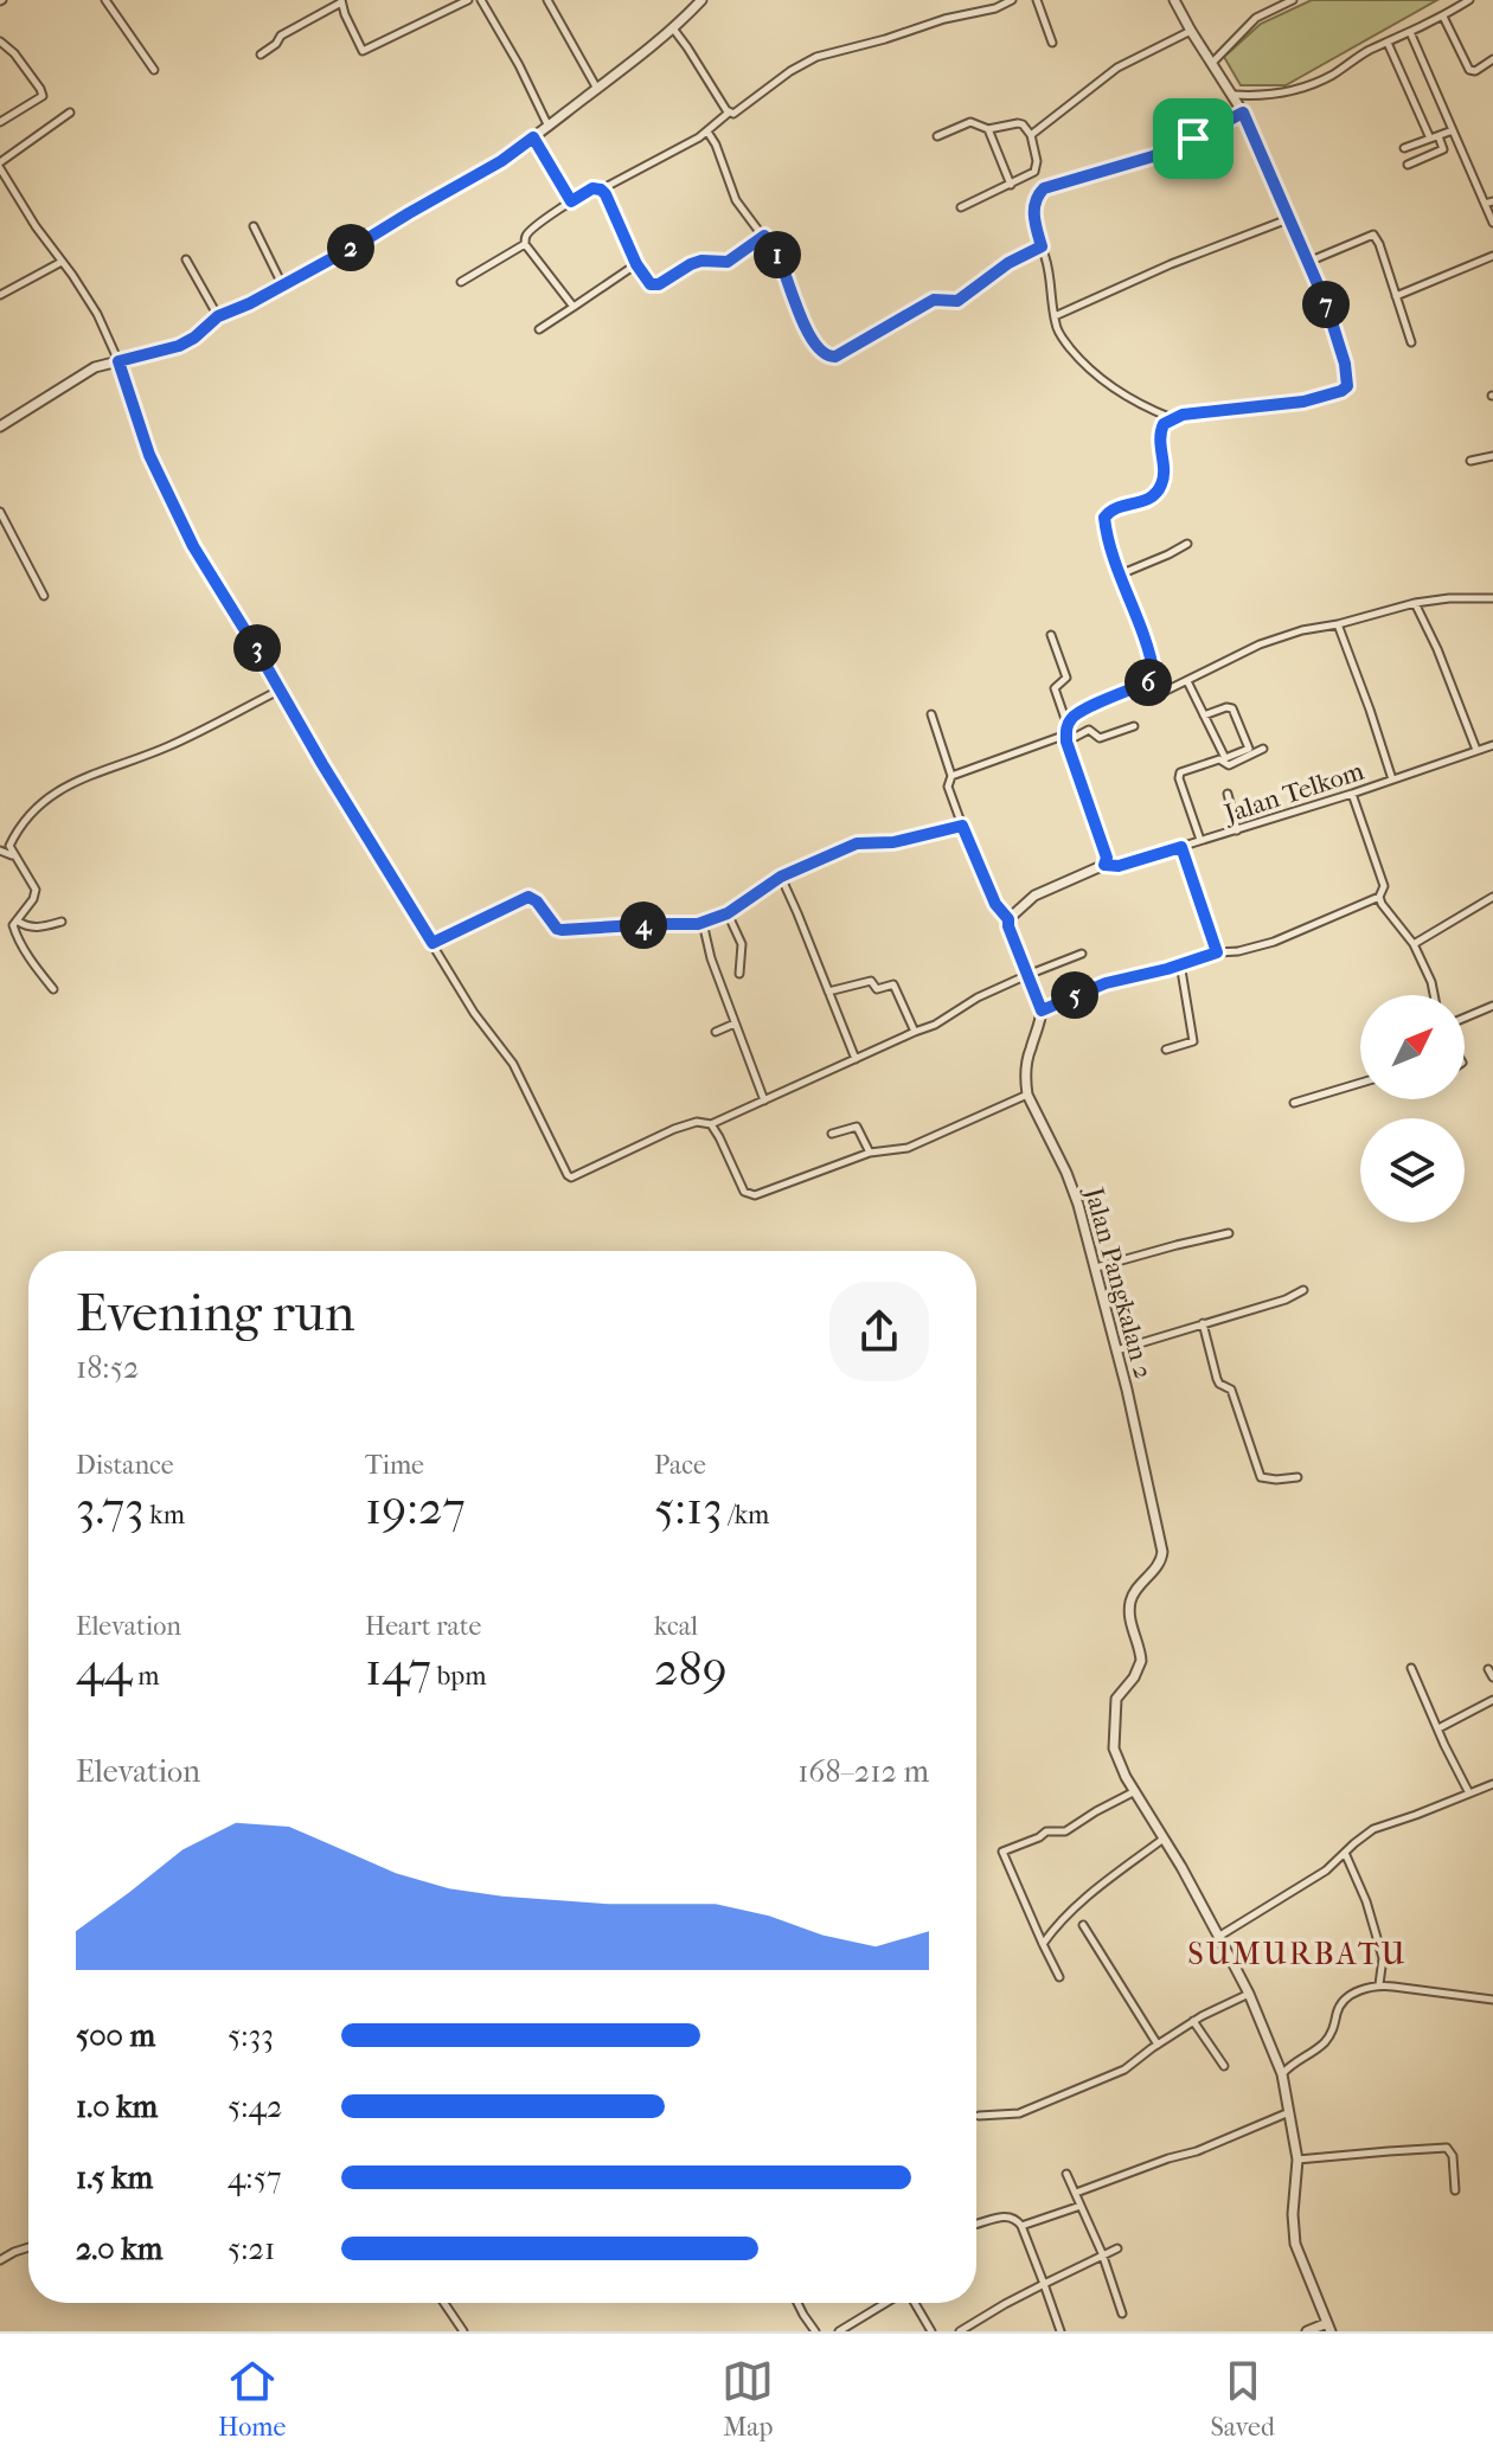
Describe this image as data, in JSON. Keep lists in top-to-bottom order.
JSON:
{
  "streets": {
    "street": ["Jalan Telkom", "Jalan Pangkalan 2"]
  },
  "districts": ["SUMURBATU"],
  "north": "top right",
  "page": {
    "pins": [
      "2",
      "1",
      "7",
      "3",
      "6",
      "4",
      "5"
    ],
    "heading": ["Evening run", "18:52"],
    "stats": [
      ["Distance", "3.73 km"],
      ["Time", "19:27"],
      ["Pace", "5:13 /km"],
      ["Elevation", "44 m"],
      ["Heart rate", "147 bpm"],
      ["kcal", "289"]
    ],
    "chart": ["Elevation", "168–212 m"],
    "list": [
      {
        "name": "500 m",
        "note": "5:33"
      },
      {
        "name": "1.0 km",
        "note": "5:42"
      },
      {
        "name": "1.5 km",
        "note": "4:57"
      },
      {
        "name": "2.0 km",
        "note": "5:21"
      }
    ],
    "tabs": ["Home", "Map", "Saved"]
  }
}
